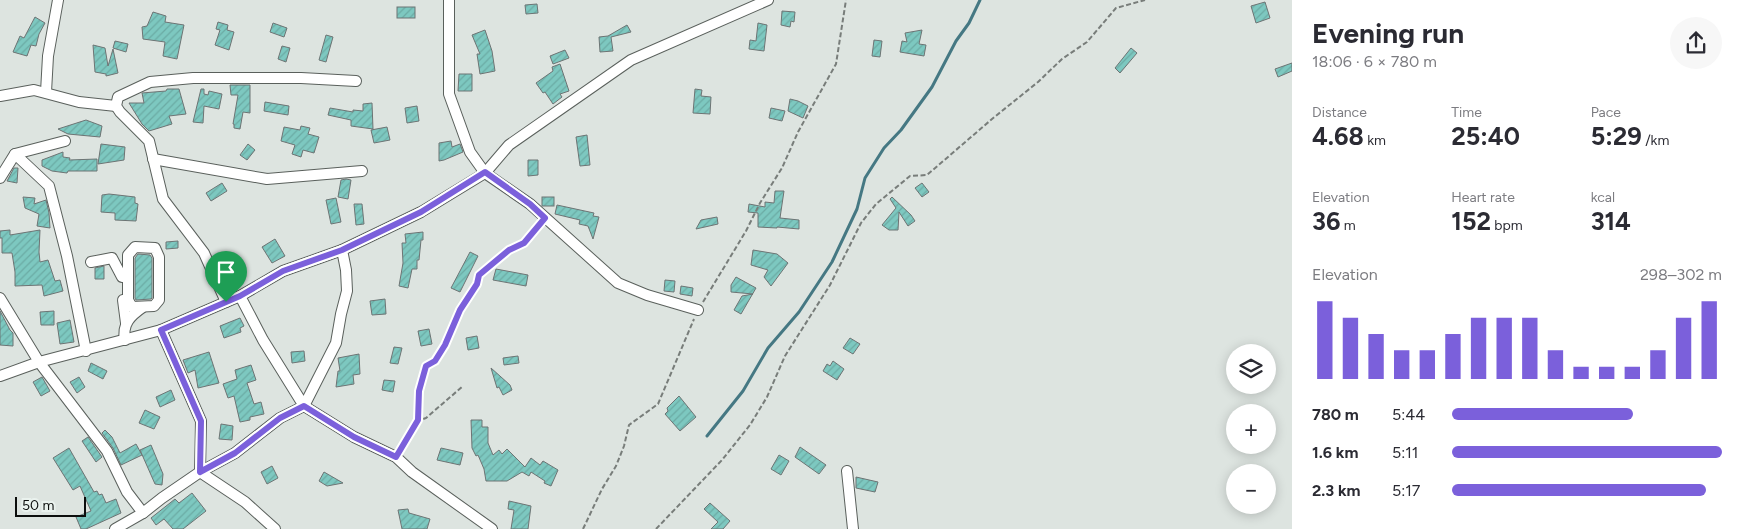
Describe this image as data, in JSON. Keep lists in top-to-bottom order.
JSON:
{
  "scale_bar": "50 m",
  "page": {
    "heading": ["Evening run", "18:06 · 6 × 780 m"],
    "stats": [
      ["Distance", "4.68 km"],
      ["Time", "25:40"],
      ["Pace", "5:29 /km"],
      ["Elevation", "36 m"],
      ["Heart rate", "152 bpm"],
      ["kcal", "314"]
    ],
    "chart": ["Elevation", "298–302 m"],
    "map_buttons": ["+", "−"],
    "list": [
      {
        "name": "780 m",
        "note": "5:44"
      },
      {
        "name": "1.6 km",
        "note": "5:11"
      },
      {
        "name": "2.3 km",
        "note": "5:17"
      }
    ],
    "scale": "50 m"
  }
}
